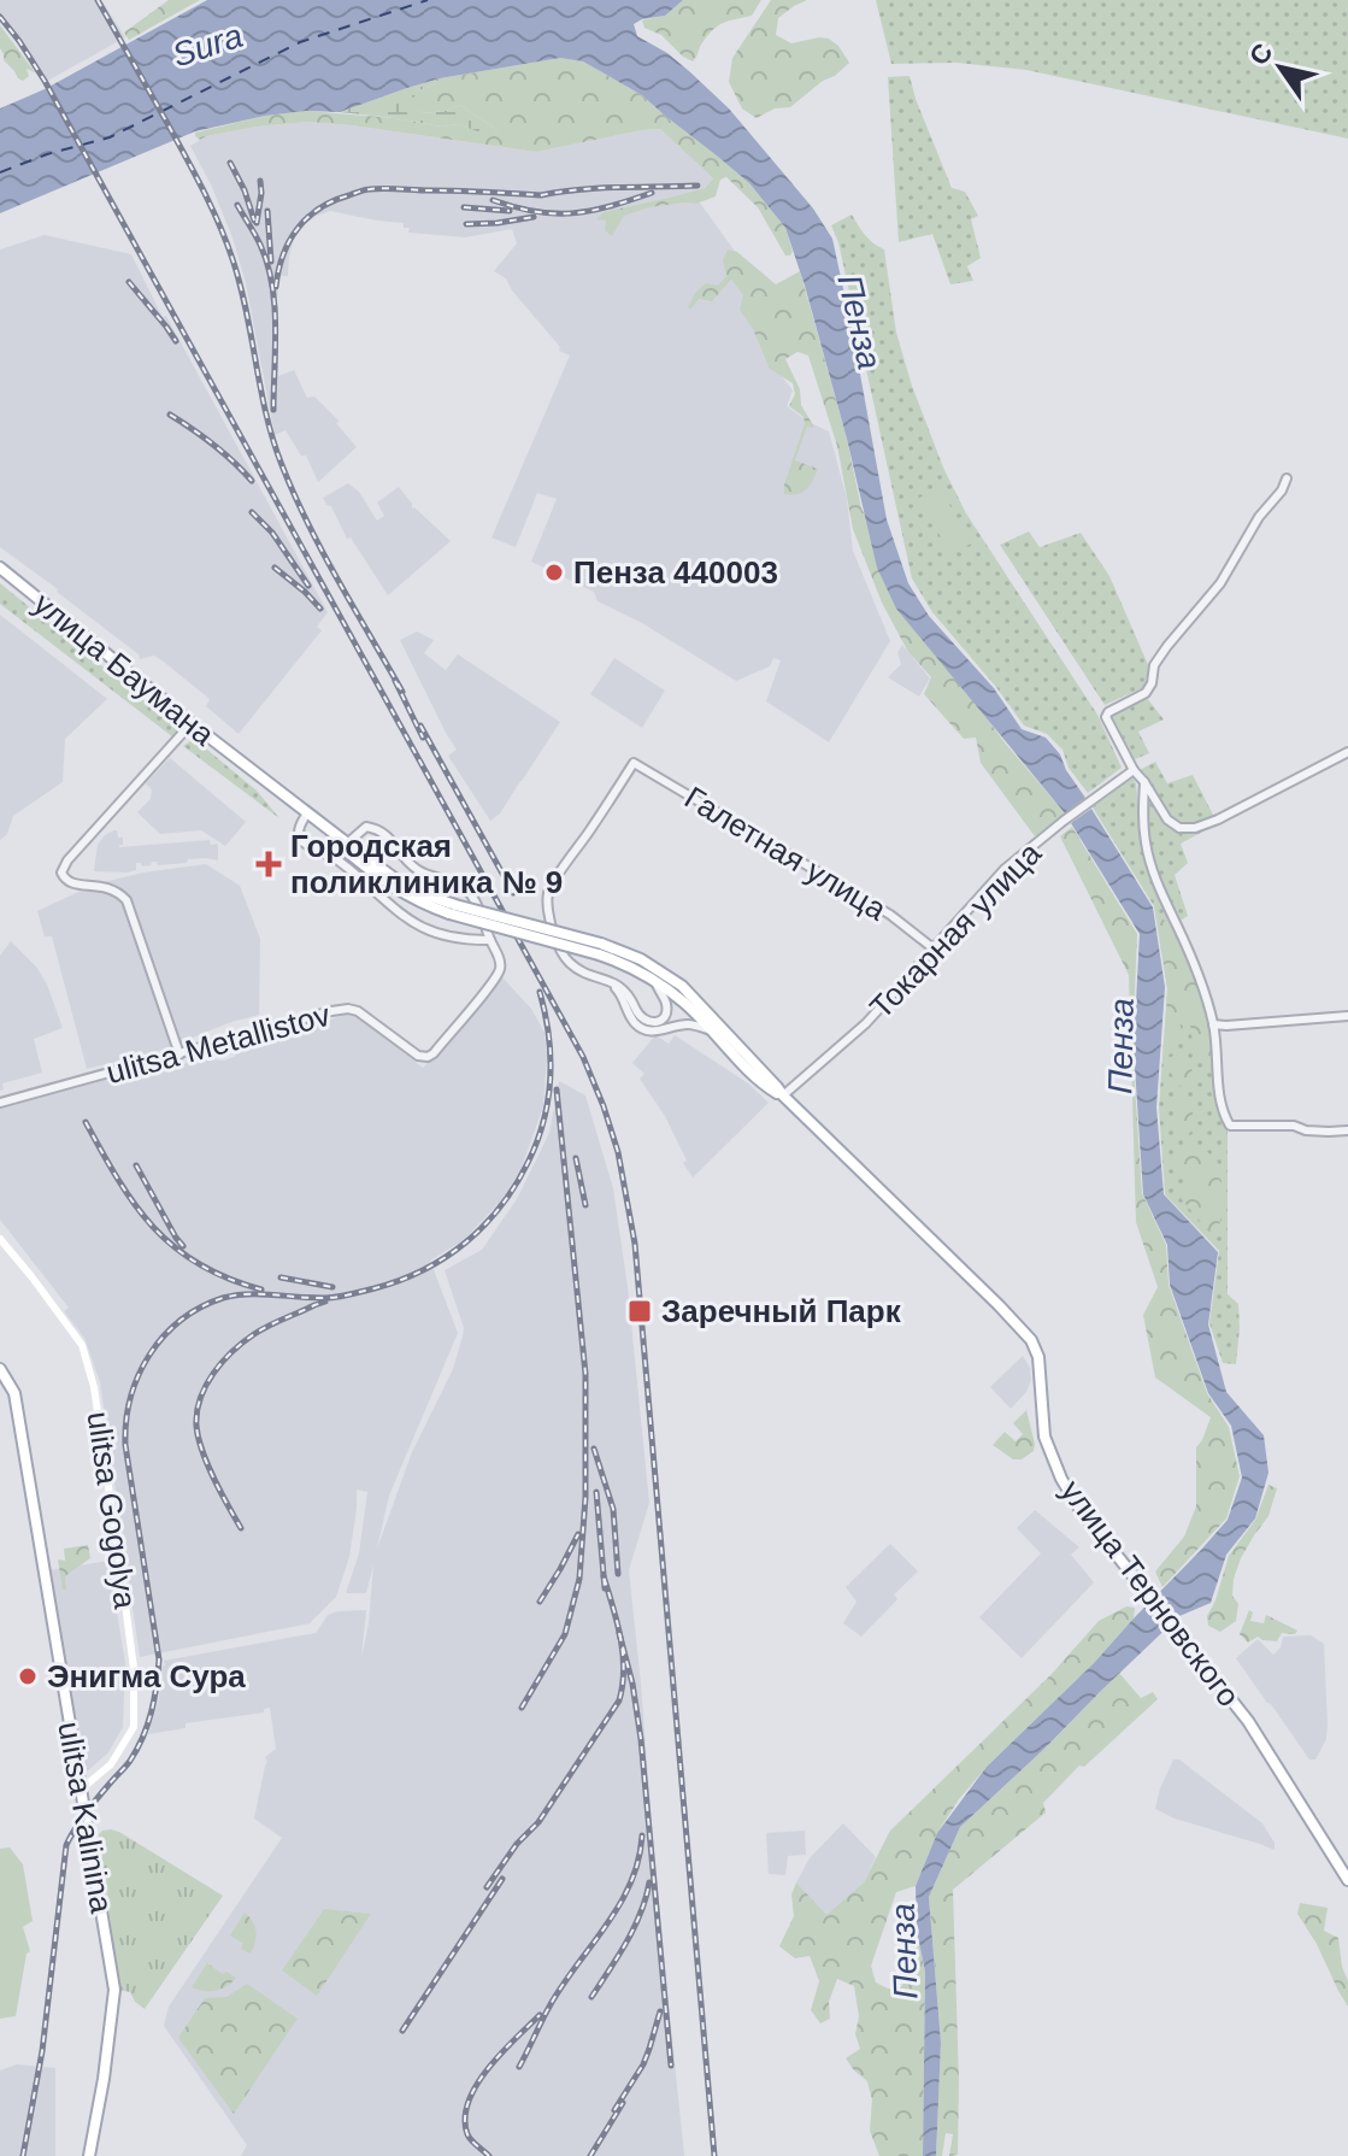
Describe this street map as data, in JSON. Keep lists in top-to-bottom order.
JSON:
{
  "streets": {
    "main road": [
      "улица Баумана",
      "ulitsa Gogolya",
      "улица Терновского",
      "ulitsa Kalinina"
    ],
    "street": ["Галетная улица", "Токарная улица", "ulitsa Metallistov"]
  },
  "crossings": [
    ["улица Баумана", "Токарная улица"],
    ["улица Баумана", "улица Терновского"],
    ["Галетная улица", "Токарная улица"],
    ["Токарная улица", "улица Терновского"],
    ["ulitsa Gogolya", "ulitsa Kalinina"]
  ],
  "water": ["Sura", "Пенза"],
  "places": {
    "other": ["Пенза 440003", "Энигма Сура"],
    "health": ["Городская поликлиника № 9"],
    "transit": ["Заречный Парк"]
  },
  "north": "top left"
}
